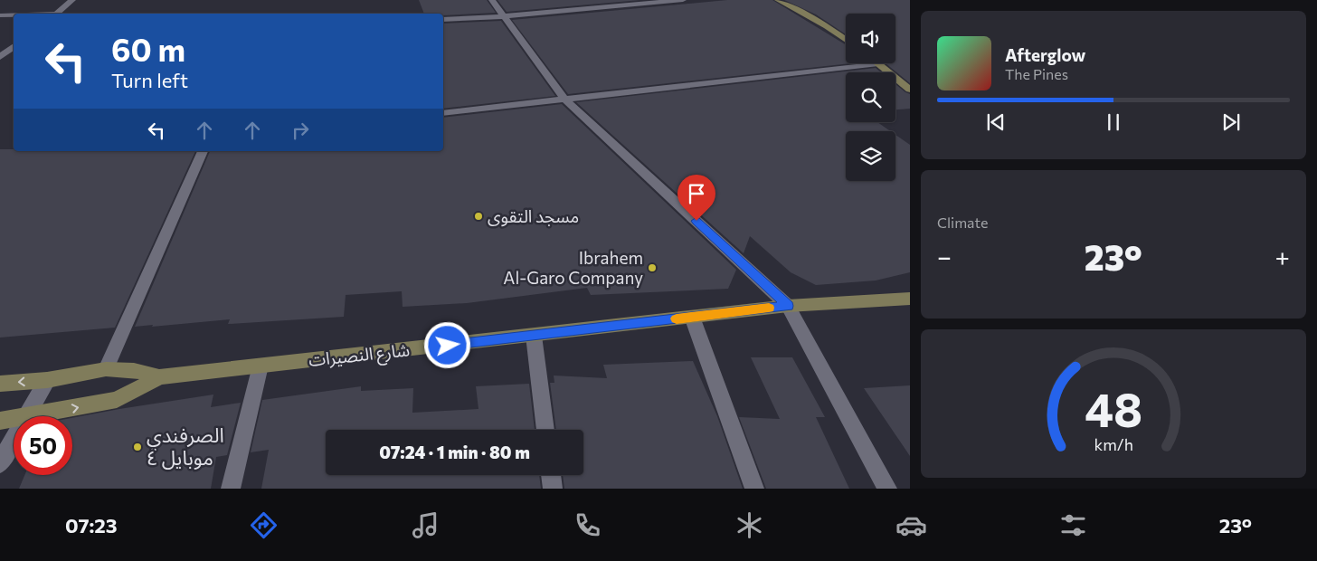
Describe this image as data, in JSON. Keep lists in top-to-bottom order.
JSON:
{
  "streets": {
    "main road": ["شارع النصيرات"]
  },
  "places": ["مسجد التقوى", "Ibrahem Al-Garo Company", "الصرفندي موبايل ٤"],
  "page": {
    "turn": ["60 m", "Turn left"],
    "song": ["Afterglow", "The Pines"],
    "tile": "Climate",
    "heat": ["−", "23°", "+"],
    "limit": "50",
    "trip": "07:24 · 1 min · 80 m",
    "tabs": ["07:23", "23°"],
    "gauge": ["48", "km/h"]
  }
}
